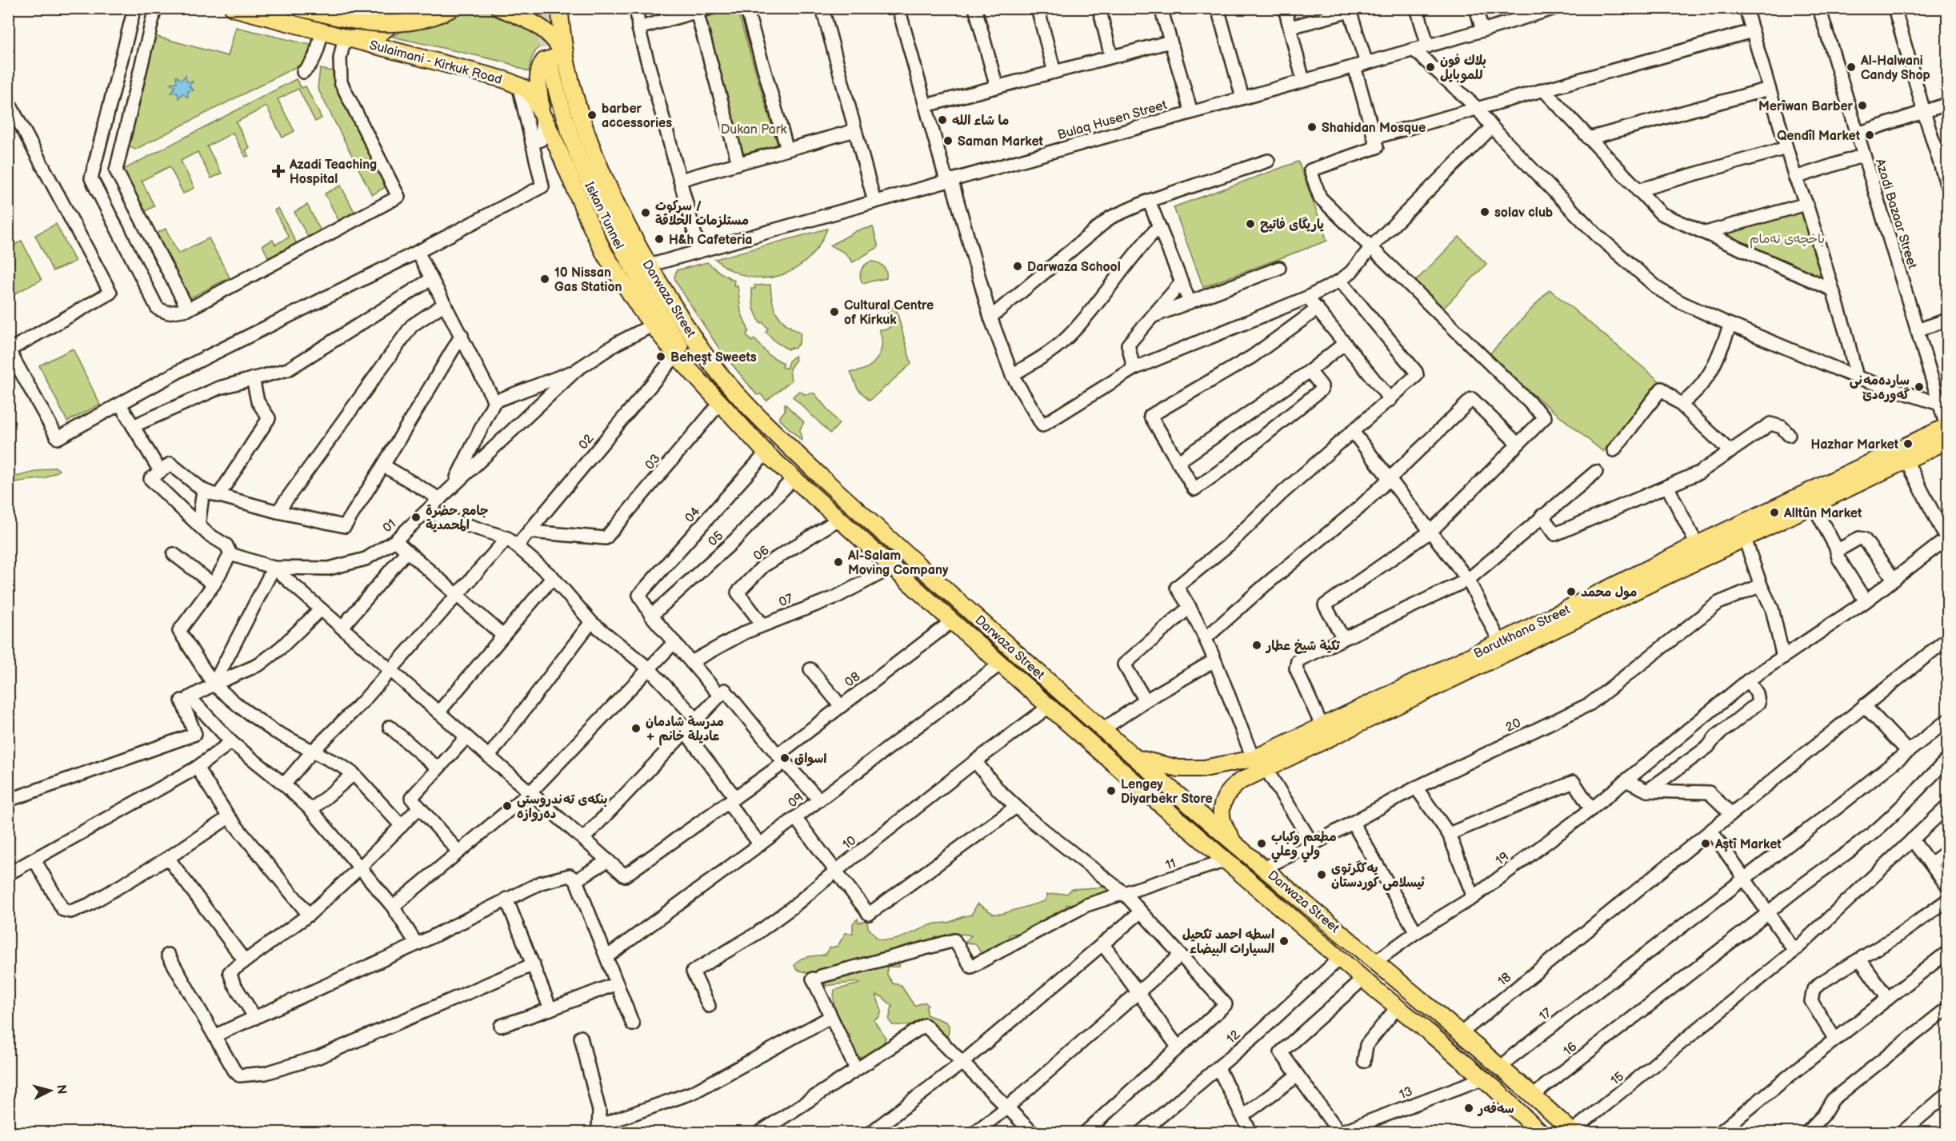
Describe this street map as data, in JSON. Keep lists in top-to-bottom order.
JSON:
{
  "streets": {
    "main road": [
      "Sulaimani - Kirkuk Road",
      "Iskan Tunnel",
      "Darwaza Street",
      "Barutkhana Street"
    ],
    "street": [
      "Bulaq Husen Street",
      "Azadi Bazaar Street",
      "02",
      "03",
      "04",
      "01",
      "05",
      "06",
      "07",
      "08",
      "20",
      "09",
      "10",
      "19",
      "11",
      "18",
      "17",
      "12",
      "16",
      "15",
      "13"
    ]
  },
  "crossings": [
    ["Bulaq Husen Street", "Darwaza Street"],
    ["Azadi Bazaar Street", "Barutkhana Street"],
    ["Iskan Tunnel", "Darwaza Street"],
    ["Darwaza Street", "03"],
    ["Darwaza Street", "04"],
    ["Darwaza Street", "05"],
    ["Darwaza Street", "06"],
    ["Darwaza Street", "07"],
    ["Darwaza Street", "Barutkhana Street"],
    ["Darwaza Street", "08"],
    ["Darwaza Street", "20"],
    ["Darwaza Street", "09"],
    ["Darwaza Street", "10"],
    ["Darwaza Street", "19"],
    ["Darwaza Street", "11"],
    ["Darwaza Street", "18"],
    ["Darwaza Street", "17"],
    ["Darwaza Street", "12"],
    ["Darwaza Street", "16"],
    ["Darwaza Street", "15"],
    ["Darwaza Street", "13"],
    ["02", "03"],
    ["04", "05"],
    ["06", "07"]
  ],
  "parks": ["Dukan Park", "باخچەی نەمام"],
  "places": {
    "other": [
      "بلاك فون للموبايل",
      "Al-Halwani Candy Shop",
      "Merîwan Barber",
      "barber accessories",
      "ما شاء الله",
      "Shahidan Mosque",
      "Qendîl Market",
      "Saman Market",
      "solav club",
      "سركوت / مستلزمات الحلاقة",
      "یاریگای فاتیح",
      "H&h Cafeteria",
      "Darwaza School",
      "10 Nissan Gas Station",
      "Cultural Centre of Kirkuk",
      "Beheşt Sweets",
      "ساردەمەنی گەورەدێ",
      "Hazhar Market",
      "Alltûn Market",
      "جامع حضرة المحمدية",
      "Al-Salam Moving Company",
      "مول محمد",
      "تكية شيخ عطار",
      "مدرسة شادمان + عاديلة خانم",
      "اسواق",
      "Lengey Diyarbekr Store",
      "بنکەی تەندروستی دەروازە",
      "مطعم وكباب ولي وعلي",
      "Aştî Market",
      "یەکگرتوی ئیسلامی کوردستان",
      "اسطه احمد تكحيل السيارات البيضاء",
      "سەفەر"
    ],
    "health": ["Azadi Teaching Hospital"]
  },
  "north": "right"
}
